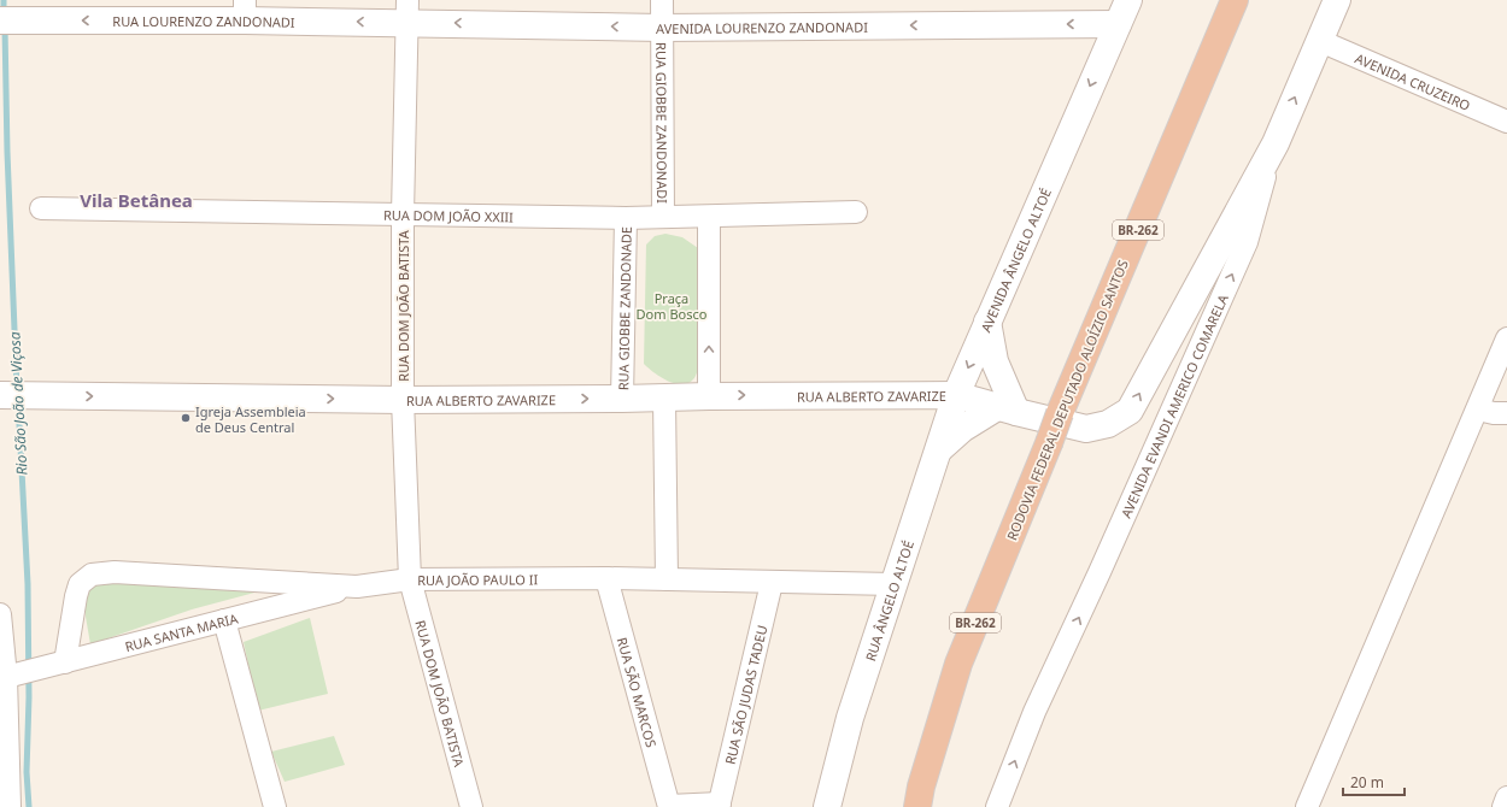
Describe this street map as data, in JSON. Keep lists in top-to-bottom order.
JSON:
{
  "streets": {
    "highway": ["BR-262", "RODOVIA FEDERAL DEPUTADO ALOÍZIO SANTOS"],
    "street": [
      "RUA LOURENZO ZANDONADI",
      "AVENIDA LOURENZO ZANDONADI",
      "AVENIDA CRUZEIRO",
      "RUA GIOBBE ZANDONADI",
      "RUA DOM JOÃO XXIII",
      "AVENIDA ÂNGELO ALTOÉ",
      "RUA DOM JOÃO BATISTA",
      "RUA GIOBBE ZANDONADE",
      "RUA ALBERTO ZAVARIZE",
      "AVENIDA EVANDI AMERICO COMARELA",
      "RUA JOÃO PAULO II",
      "RUA ÂNGELO ALTOÉ",
      "RUA SANTA MARIA",
      "RUA SÃO MARCOS",
      "RUA SÃO JUDAS TADEU"
    ]
  },
  "crossings": [
    ["RUA LOURENZO ZANDONADI", "AVENIDA LOURENZO ZANDONADI"],
    ["RUA LOURENZO ZANDONADI", "RUA DOM JOÃO BATISTA"],
    ["AVENIDA LOURENZO ZANDONADI", "RUA GIOBBE ZANDONADI"],
    ["AVENIDA LOURENZO ZANDONADI", "AVENIDA ÂNGELO ALTOÉ"],
    ["AVENIDA LOURENZO ZANDONADI", "RUA DOM JOÃO BATISTA"],
    ["AVENIDA CRUZEIRO", "AVENIDA EVANDI AMERICO COMARELA"],
    ["RUA GIOBBE ZANDONADI", "RUA DOM JOÃO XXIII"],
    ["RUA DOM JOÃO XXIII", "RUA DOM JOÃO BATISTA"],
    ["RUA DOM JOÃO XXIII", "RUA GIOBBE ZANDONADE"],
    ["AVENIDA ÂNGELO ALTOÉ", "RUA ALBERTO ZAVARIZE"],
    ["AVENIDA ÂNGELO ALTOÉ", "RUA ÂNGELO ALTOÉ"],
    ["RUA DOM JOÃO BATISTA", "RUA ALBERTO ZAVARIZE"],
    ["RUA DOM JOÃO BATISTA", "RUA JOÃO PAULO II"],
    ["RUA GIOBBE ZANDONADE", "RUA ALBERTO ZAVARIZE"],
    ["RUA ALBERTO ZAVARIZE", "RUA ÂNGELO ALTOÉ"],
    ["RUA JOÃO PAULO II", "RUA ÂNGELO ALTOÉ"],
    ["RUA JOÃO PAULO II", "RUA SANTA MARIA"],
    ["RUA JOÃO PAULO II", "RUA SÃO MARCOS"],
    ["RUA JOÃO PAULO II", "RUA SÃO JUDAS TADEU"],
    ["RUA SÃO MARCOS", "RUA SÃO JUDAS TADEU"]
  ],
  "one_way": [
    "RUA LOURENZO ZANDONADI",
    "AVENIDA LOURENZO ZANDONADI",
    "AVENIDA ÂNGELO ALTOÉ",
    "RUA ALBERTO ZAVARIZE",
    "AVENIDA EVANDI AMERICO COMARELA"
  ],
  "districts": ["Vila Betânea"],
  "water": ["Rio São João de Viçosa"],
  "parks": ["Praça Dom Bosco"],
  "places": ["Igreja Assembleia de Deus Central"],
  "scale_bar": "20 m"
}
